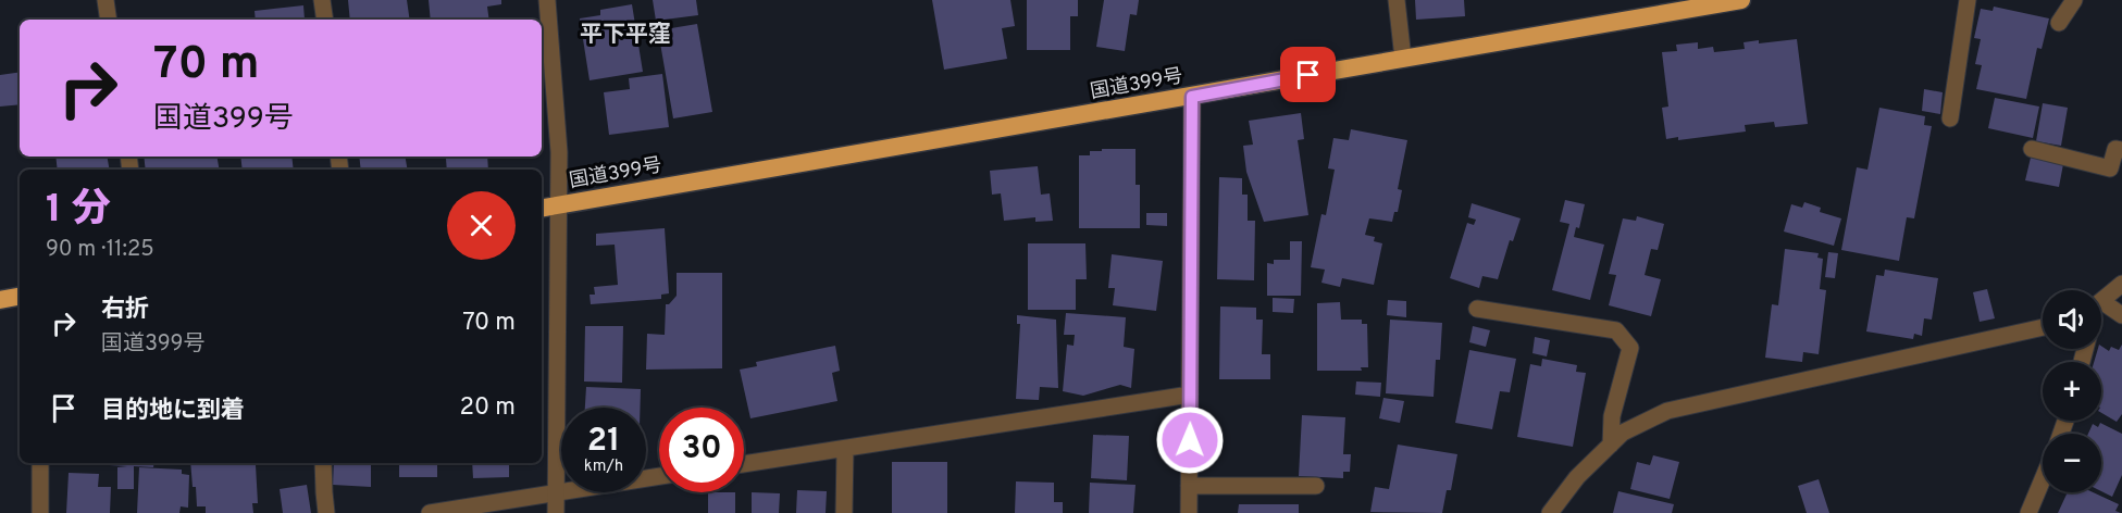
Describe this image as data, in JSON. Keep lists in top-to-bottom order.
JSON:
{
  "streets": {
    "highway": ["国道399号"]
  },
  "districts": ["平下平窪"],
  "page": {
    "turn": ["70 m", "国道399号"],
    "heading": ["1 分", "90 m · 11:25"],
    "list": [
      {
        "name": "右折",
        "note": "国道399号",
        "value": "70 m"
      },
      {
        "name": "目的地に到着",
        "value": "20 m"
      }
    ],
    "map_buttons": ["+", "−"],
    "speed": "21 km/h",
    "limit": "30"
  }
}
